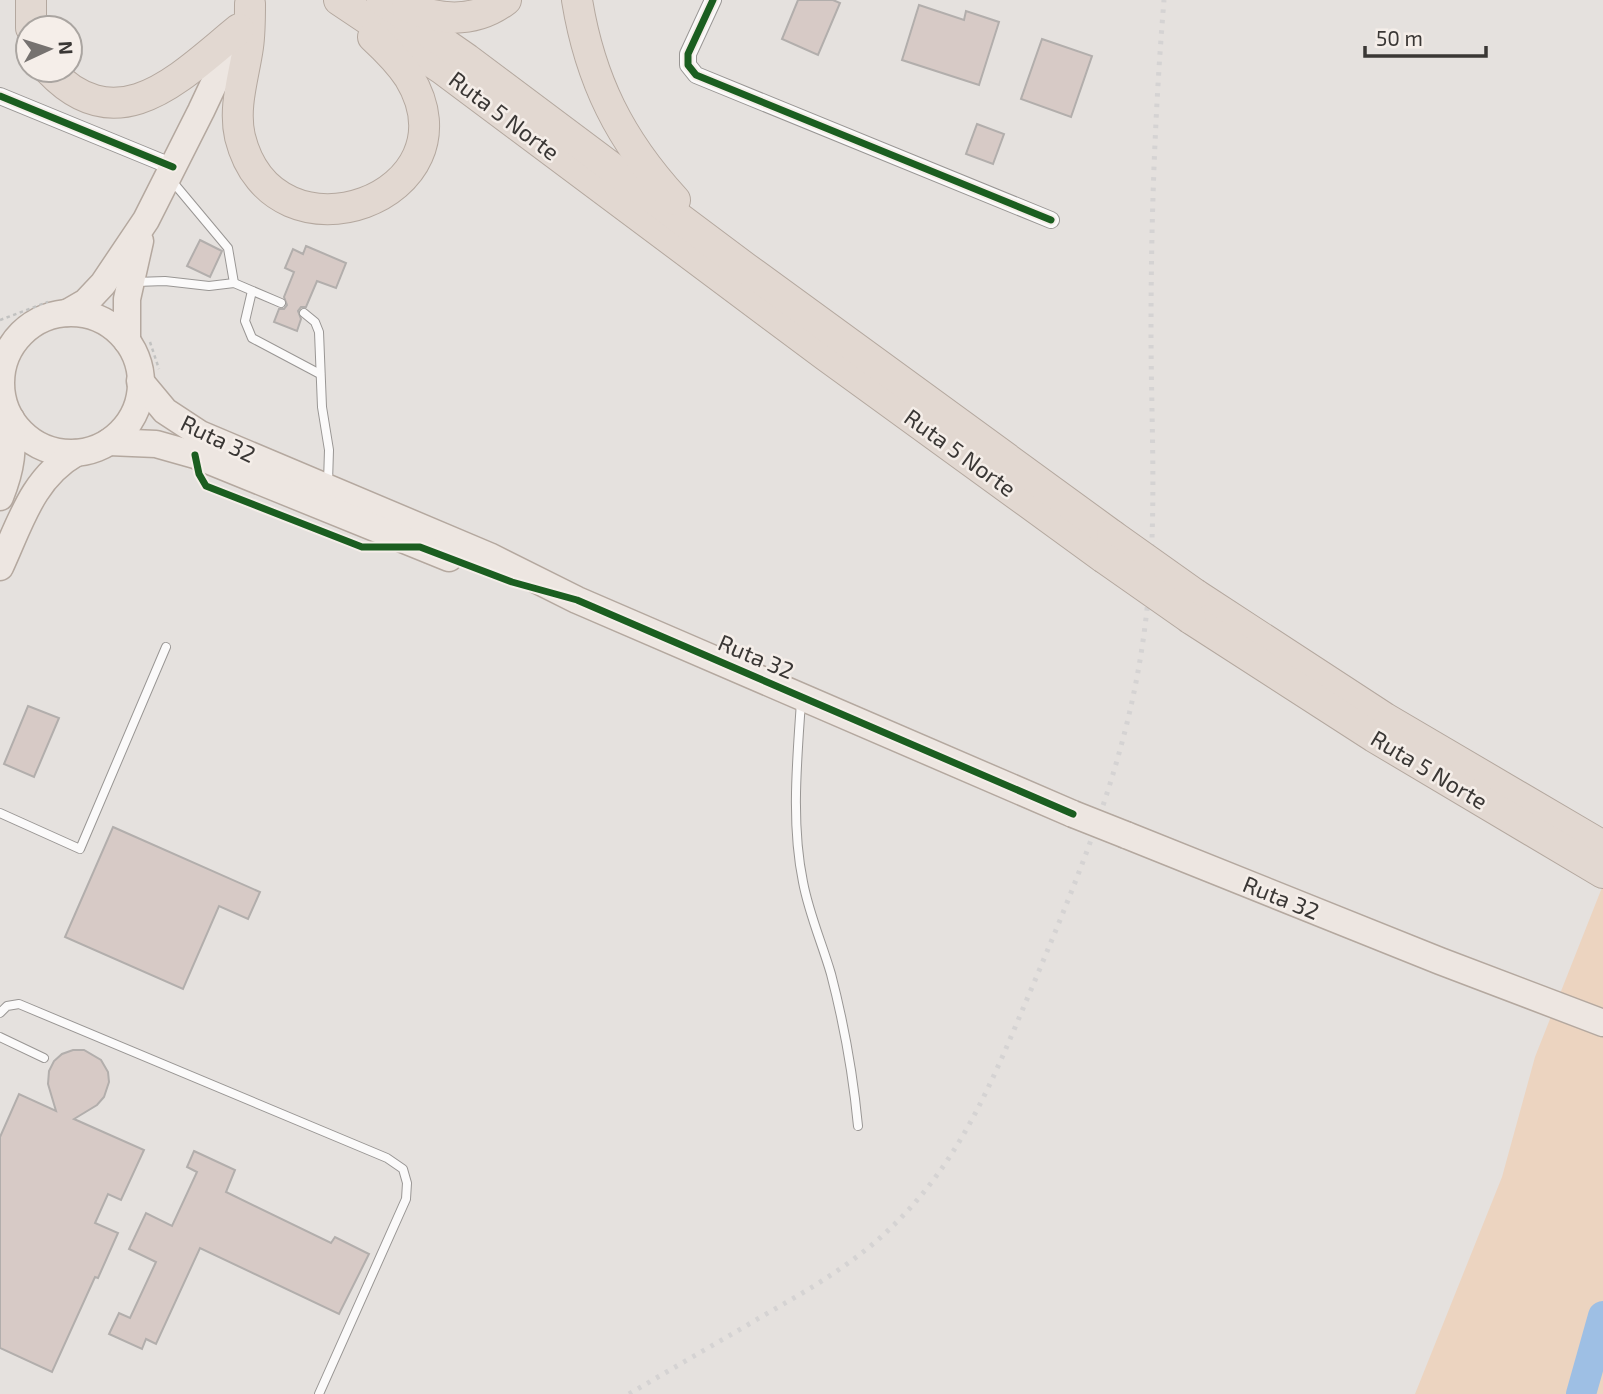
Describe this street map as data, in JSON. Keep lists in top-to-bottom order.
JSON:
{
  "streets": {
    "highway": ["Ruta 5 Norte"],
    "main road": ["Ruta 32"]
  },
  "scale_bar": "50 m",
  "north": "right"
}
